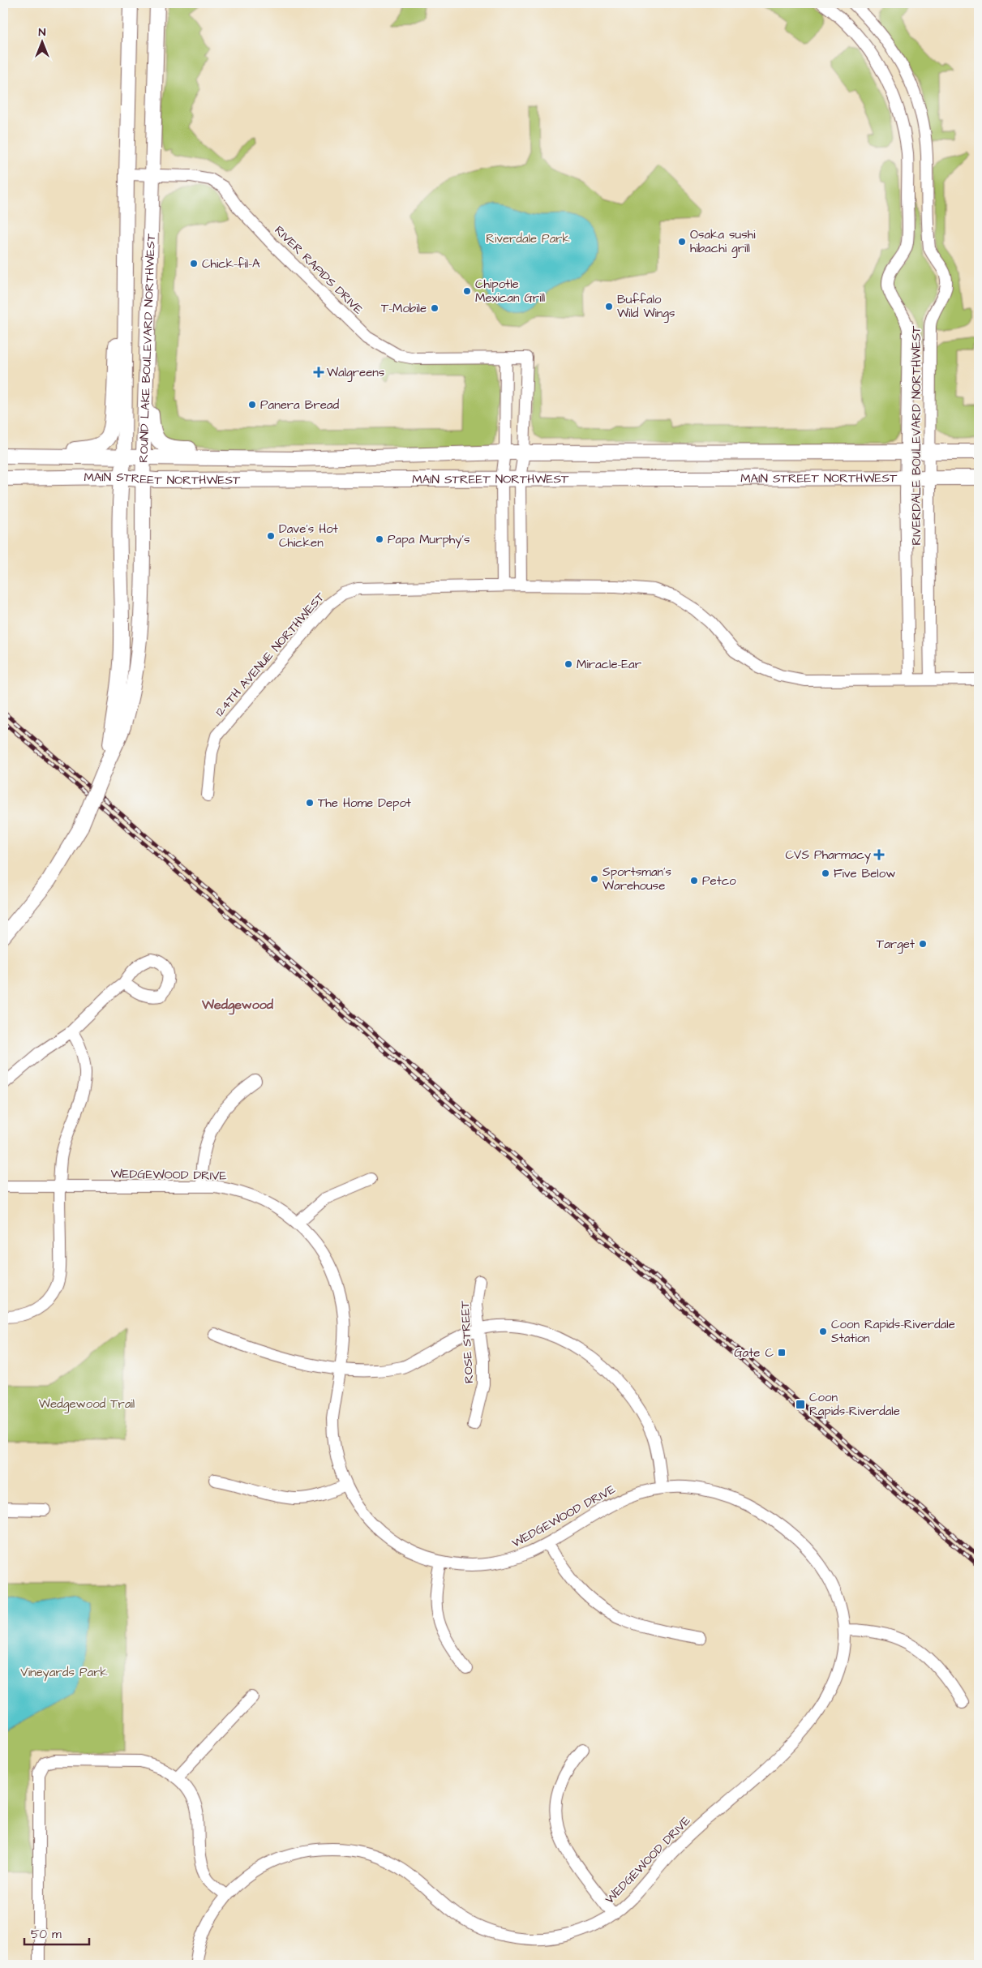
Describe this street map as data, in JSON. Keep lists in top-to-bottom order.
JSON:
{
  "streets": {
    "main road": ["ROUND LAKE BOULEVARD NORTHWEST", "MAIN STREET NORTHWEST"],
    "street": [
      "RIVER RAPIDS DRIVE",
      "RIVERDALE BOULEVARD NORTHWEST",
      "124TH AVENUE NORTHWEST",
      "WEDGEWOOD DRIVE",
      "ROSE STREET"
    ]
  },
  "crossings": [
    ["RIVER RAPIDS DRIVE", "ROUND LAKE BOULEVARD NORTHWEST"],
    ["RIVER RAPIDS DRIVE", "MAIN STREET NORTHWEST"],
    ["RIVER RAPIDS DRIVE", "124TH AVENUE NORTHWEST"],
    ["ROUND LAKE BOULEVARD NORTHWEST", "MAIN STREET NORTHWEST"],
    ["RIVERDALE BOULEVARD NORTHWEST", "MAIN STREET NORTHWEST"]
  ],
  "districts": ["Wedgewood"],
  "parks": ["Riverdale Park", "Wedgewood Trail", "Vineyards Park"],
  "places": {
    "other": [
      "Osaka sushi hibachi grill",
      "Chick-fil-A",
      "Chipotle Mexican Grill",
      "Buffalo Wild Wings",
      "T-Mobile",
      "Panera Bread",
      "Dave's Hot Chicken",
      "Papa Murphy's",
      "Miracle-Ear",
      "The Home Depot",
      "Five Below",
      "Sportsman's Warehouse",
      "Petco",
      "Target",
      "Coon Rapids-Riverdale Station"
    ],
    "health": ["Walgreens", "CVS Pharmacy"],
    "transit": ["Gate C", "Coon Rapids-Riverdale"]
  },
  "scale_bar": "50 m",
  "north": "top"
}
